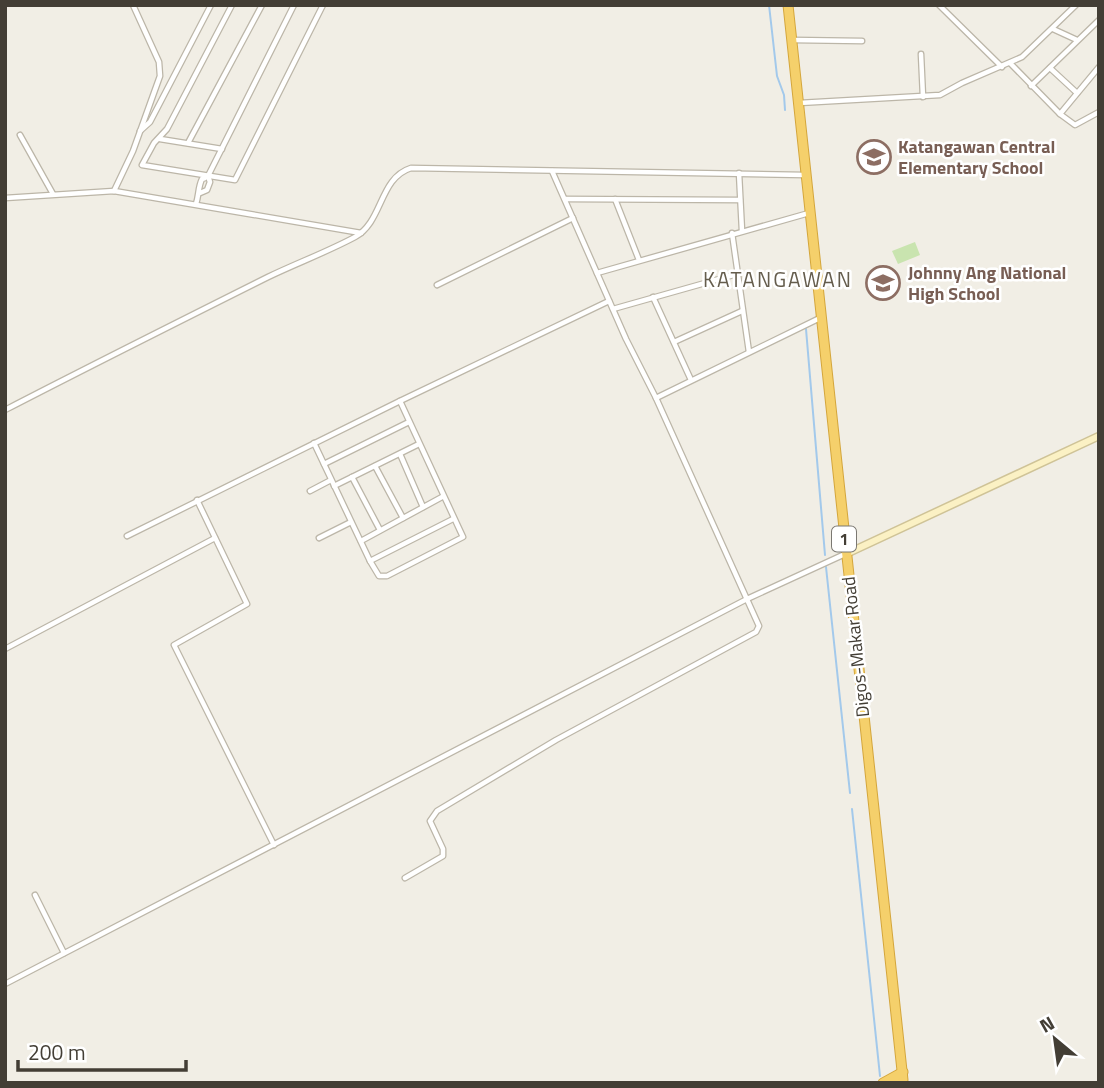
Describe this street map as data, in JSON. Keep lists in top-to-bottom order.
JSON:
{
  "streets": {
    "highway": ["1", "Digos-Makar Road"]
  },
  "districts": ["KATANGAWAN"],
  "places": {
    "school or university": ["Katangawan Central Elementary School", "Johnny Ang National High School"]
  },
  "scale_bar": "200 m",
  "north": "top left"
}
